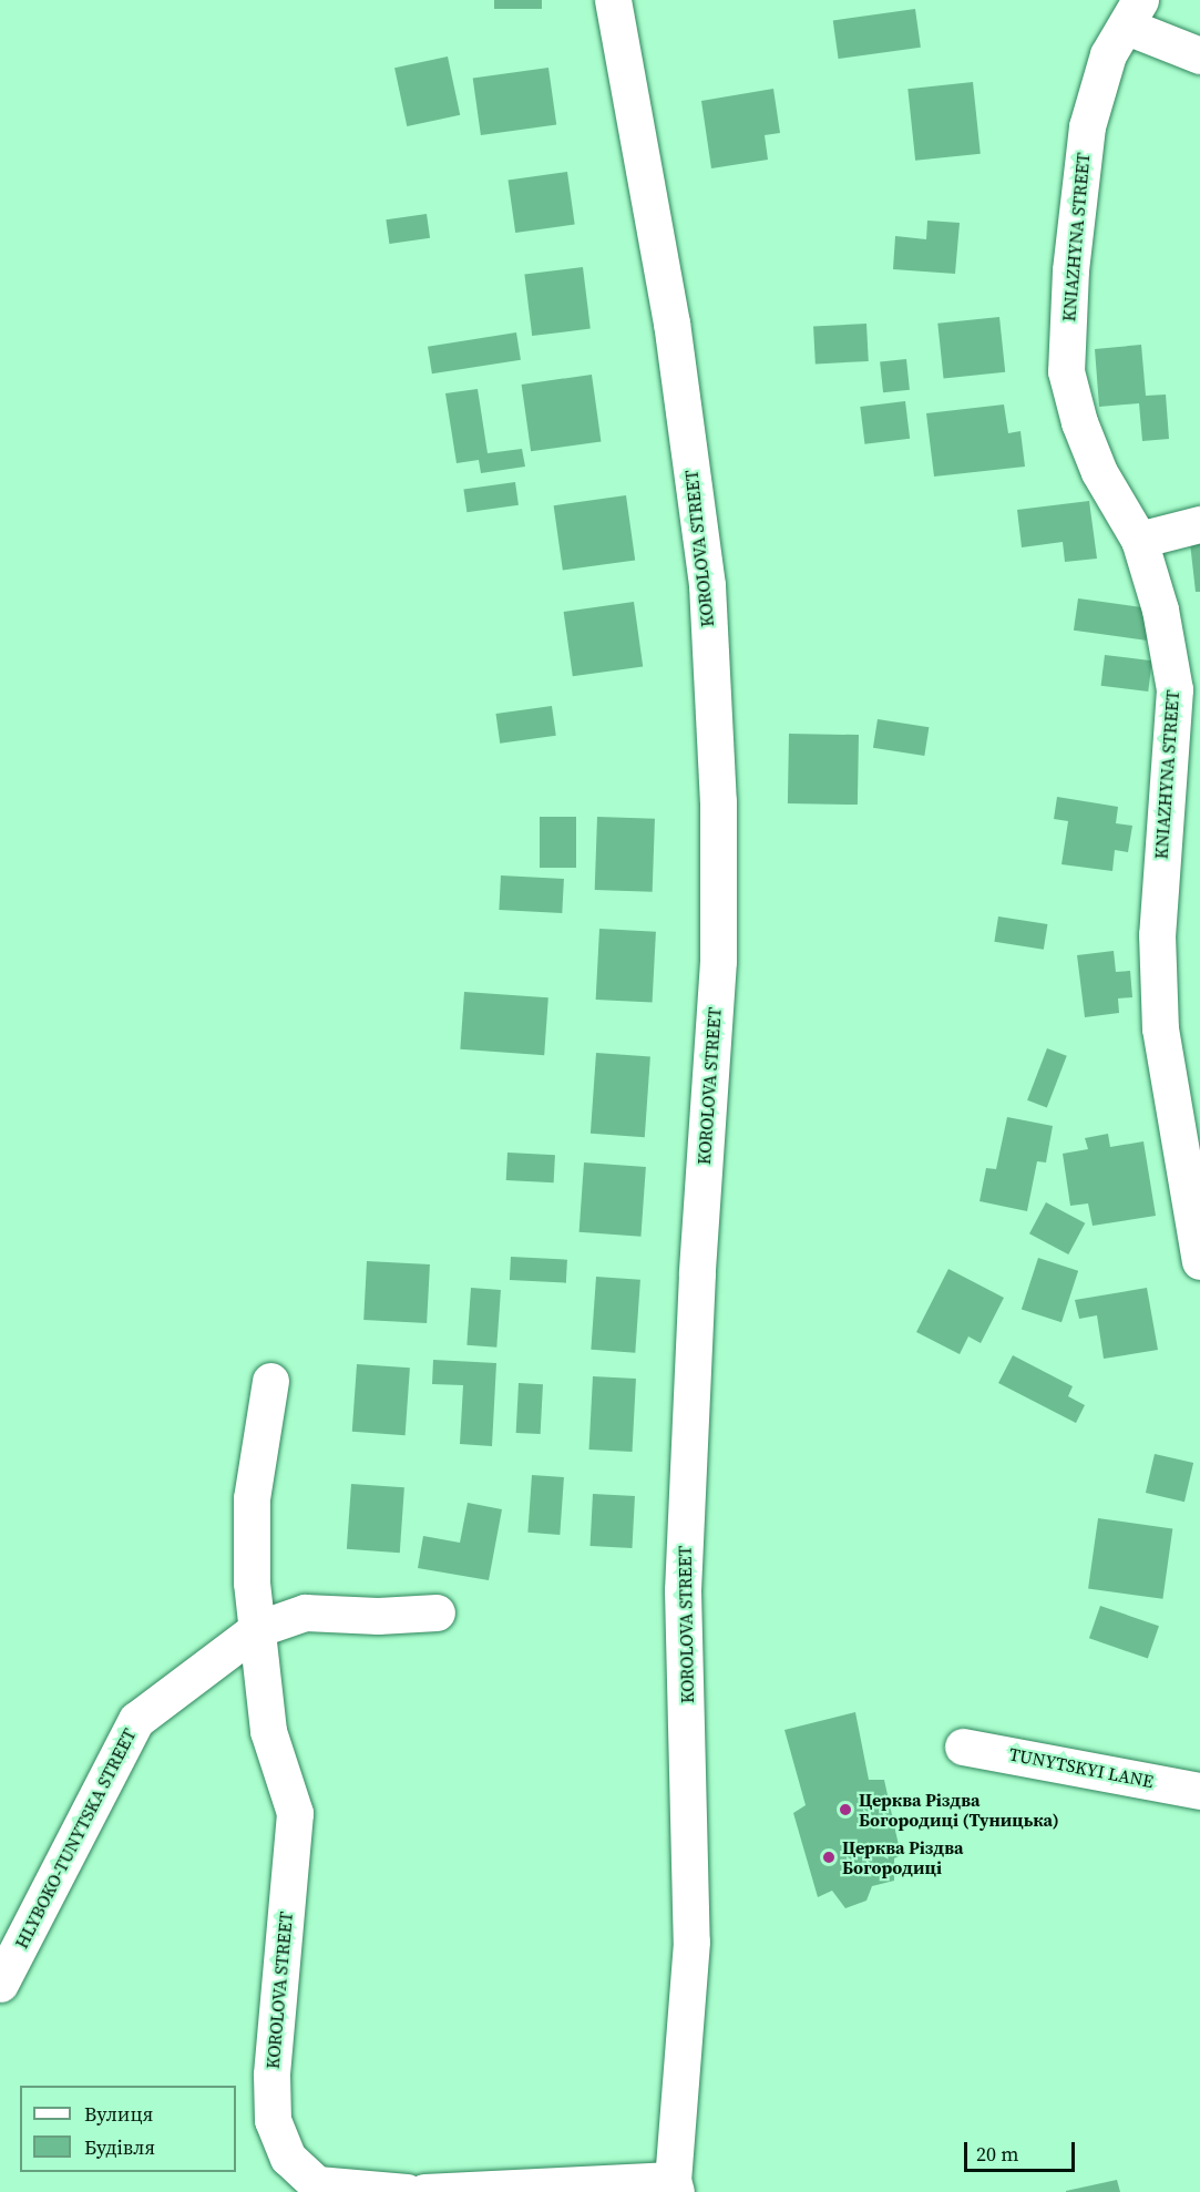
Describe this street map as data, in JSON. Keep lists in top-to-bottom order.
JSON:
{
  "streets": {
    "street": [
      "KNIAZHYNA STREET",
      "KOROLOVA STREET",
      "TUNYTSKYI LANE",
      "HLYBOKO-TUNYTSKA STREET"
    ]
  },
  "crossings": [
    ["KOROLOVA STREET", "HLYBOKO-TUNYTSKA STREET"]
  ],
  "places": ["Церква Різдва Богородиці (Туницька)", "Церква Різдва Богородиці"],
  "legend": ["Вулиця", "Будівля"],
  "scale_bar": "20 m"
}
